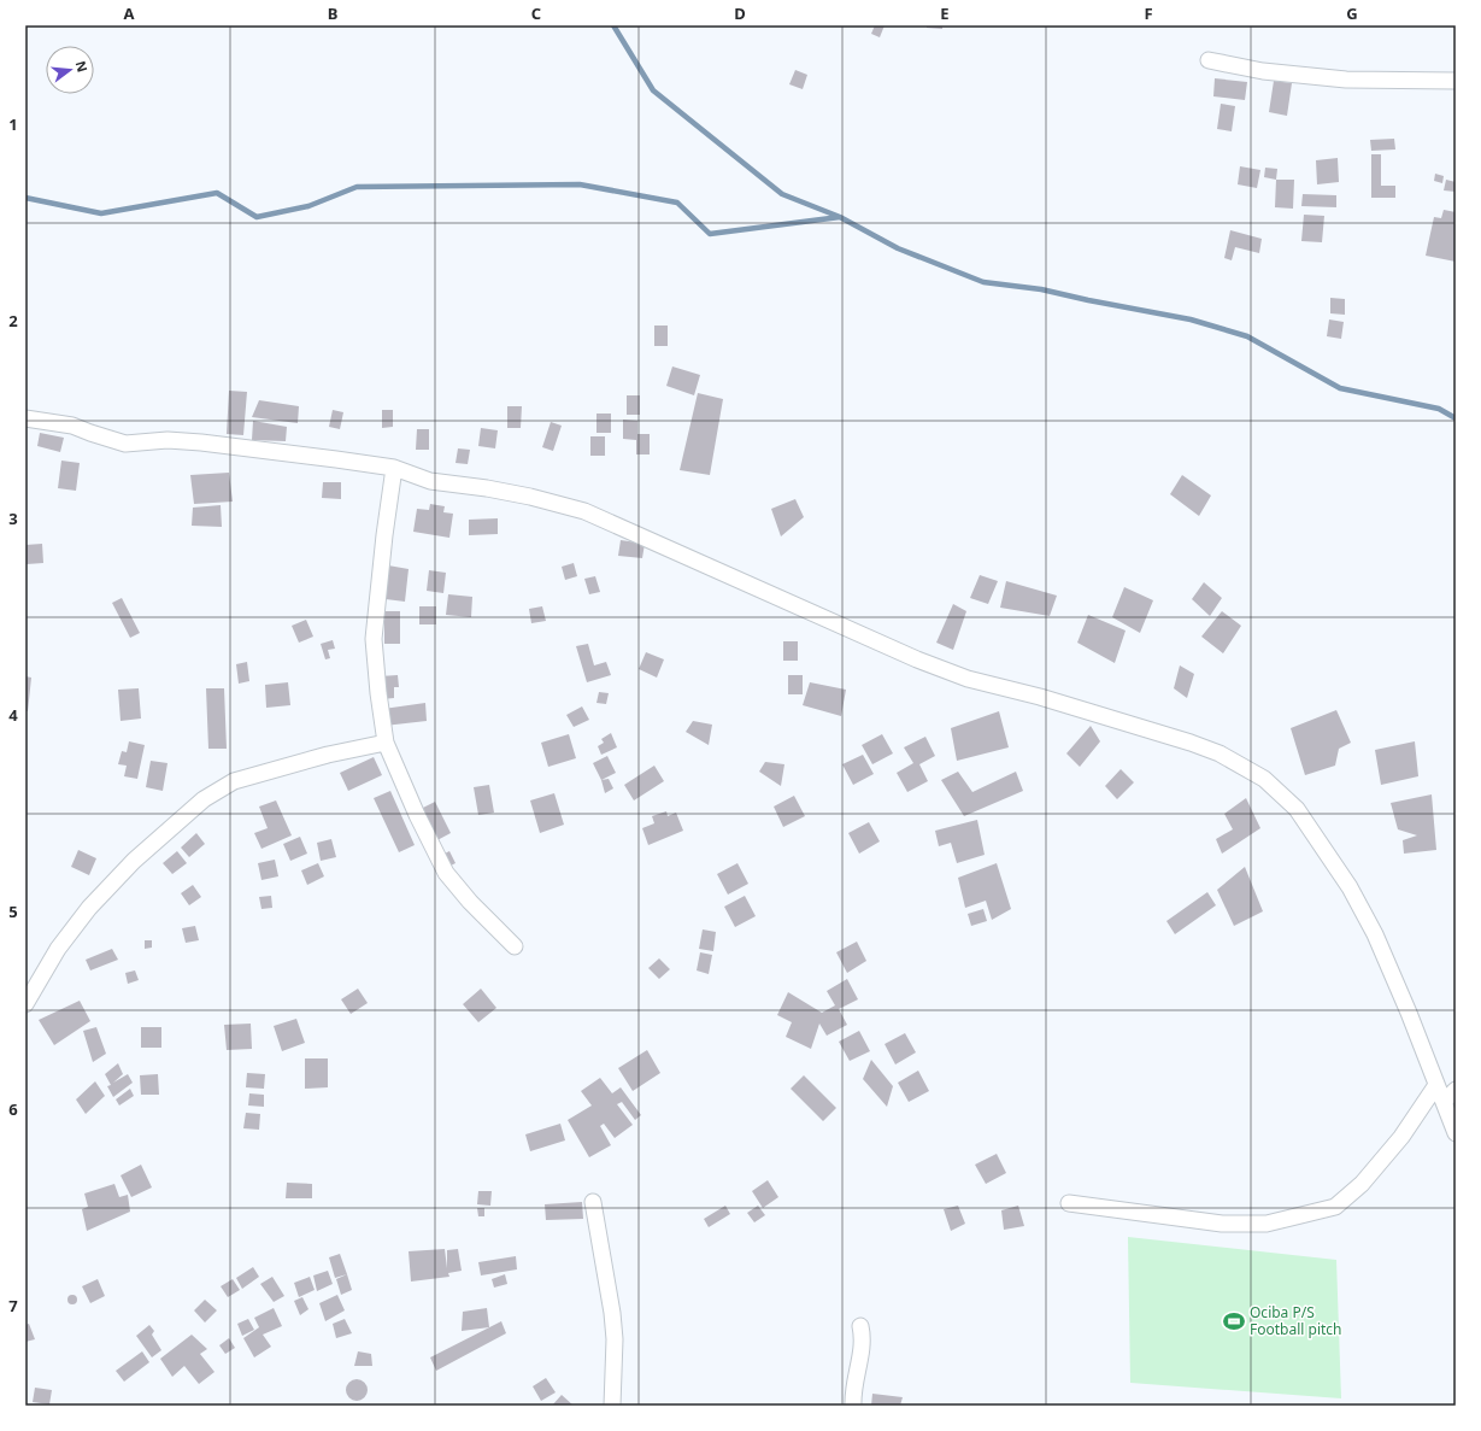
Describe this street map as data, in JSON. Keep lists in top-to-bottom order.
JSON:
{
  "places": {
    "sports": ["Ociba P/S Football pitch"]
  },
  "north": "right",
  "grid": {
    "columns": [
      "A",
      "B",
      "C",
      "D",
      "E",
      "F",
      "G"
    ],
    "rows": [
      "1",
      "2",
      "3",
      "4",
      "5",
      "6",
      "7"
    ]
  }
}
